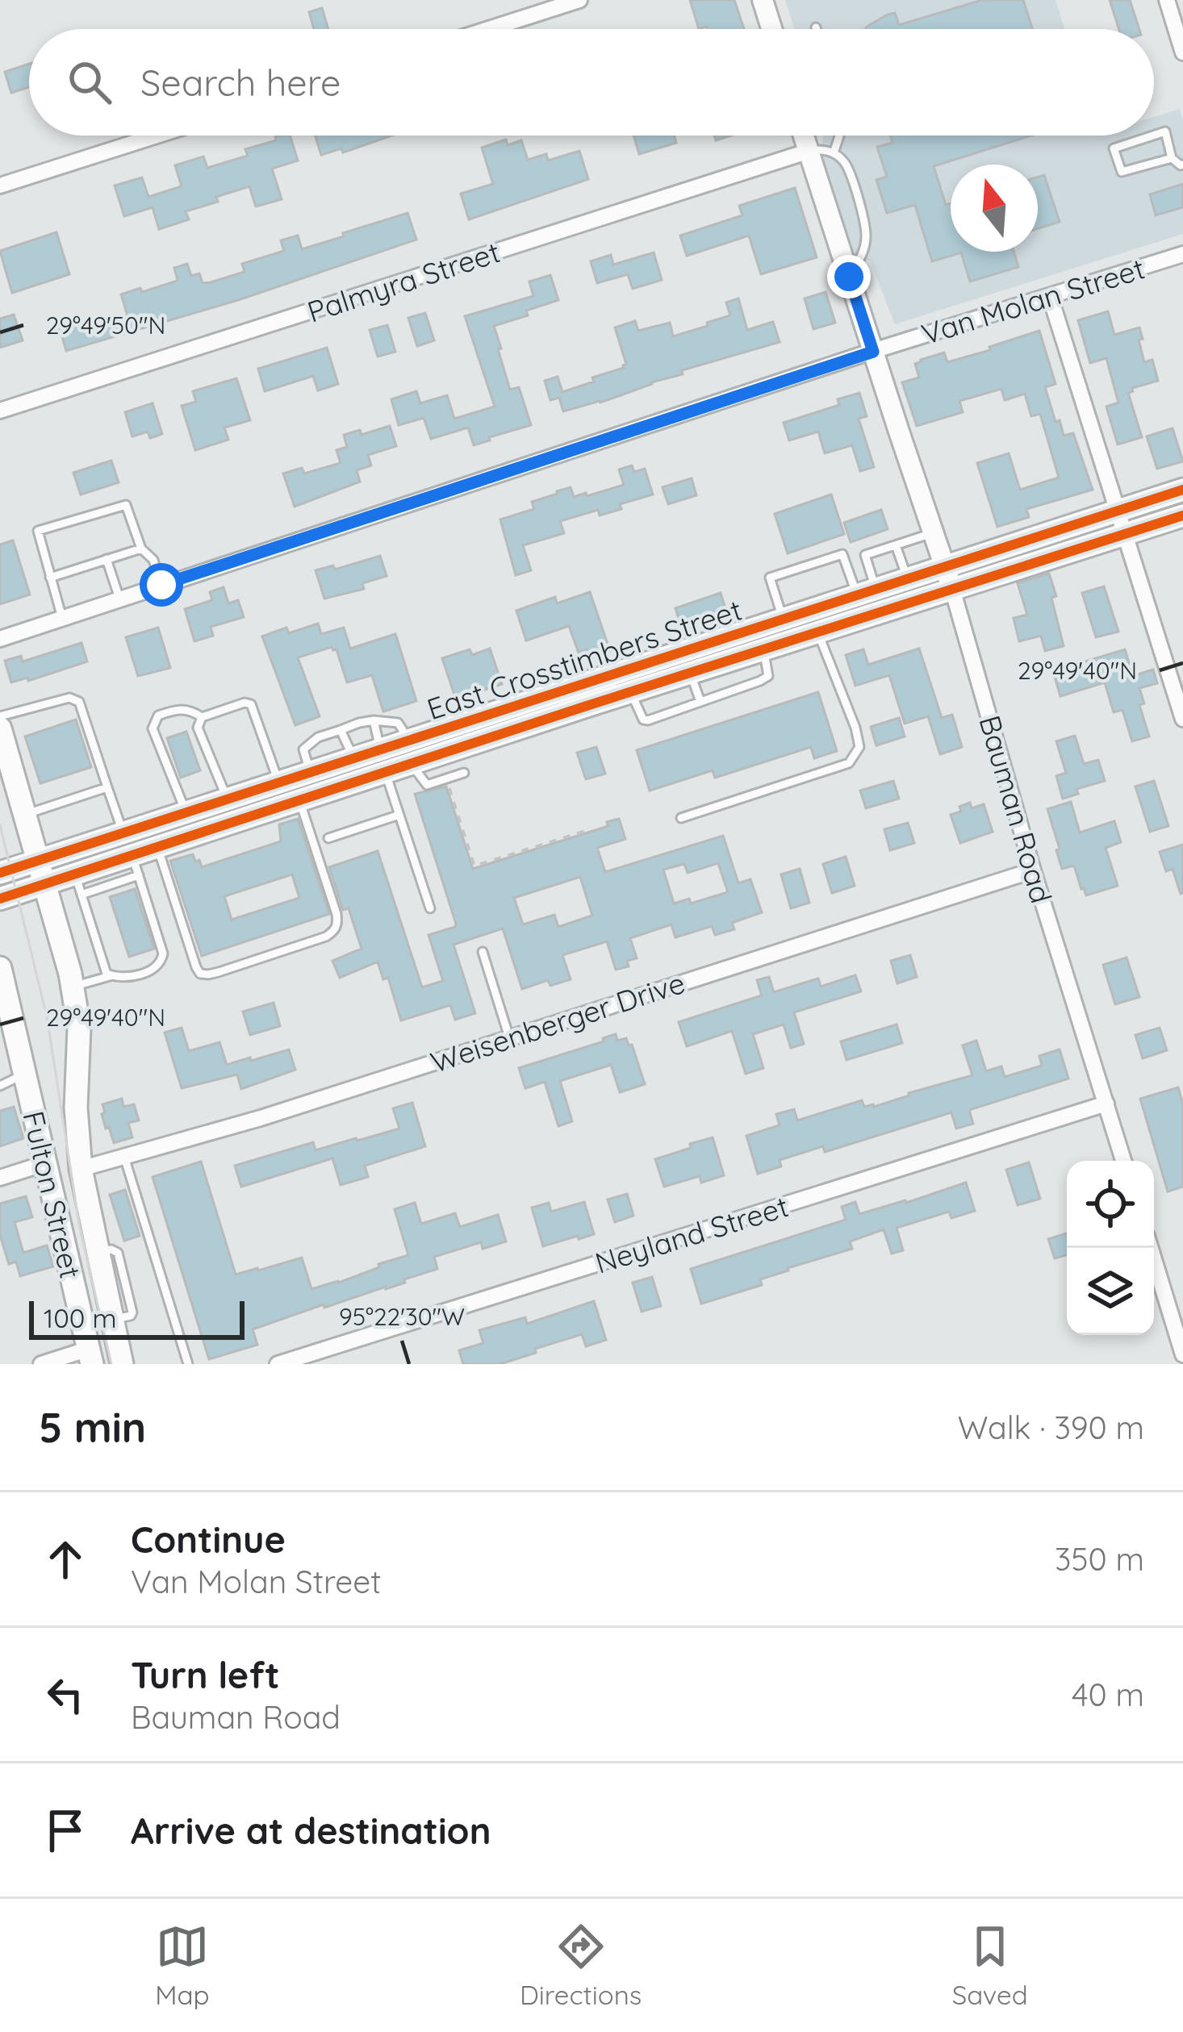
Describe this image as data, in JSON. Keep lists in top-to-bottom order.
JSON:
{
  "streets": {
    "main road": ["East Crosstimbers Street", "Fulton Street"],
    "street": [
      "Palmyra Street",
      "Van Molan Street",
      "Bauman Road",
      "Weisenberger Drive",
      "Neyland Street"
    ]
  },
  "crossings": [
    ["Palmyra Street", "Bauman Road"],
    ["Van Molan Street", "Bauman Road"],
    ["East Crosstimbers Street", "Bauman Road"],
    ["East Crosstimbers Street", "Fulton Street"],
    ["Bauman Road", "Weisenberger Drive"],
    ["Bauman Road", "Neyland Street"],
    ["Weisenberger Drive", "Fulton Street"]
  ],
  "scale_bar": "100 m",
  "north": "top",
  "page": {
    "search": "Search here",
    "scale": "100 m",
    "heading": ["5 min", "Walk · 390 m"],
    "list": [
      ["Continue", "Van Molan Street", "350 m"],
      ["Turn left", "Bauman Road", "40 m"],
      "Arrive at destination"
    ],
    "nav": ["Map", "Directions", "Saved"]
  },
  "coordinates": ["29°49'50\"N", "29°49'40\"N", "95°22'30\"W"]
}
